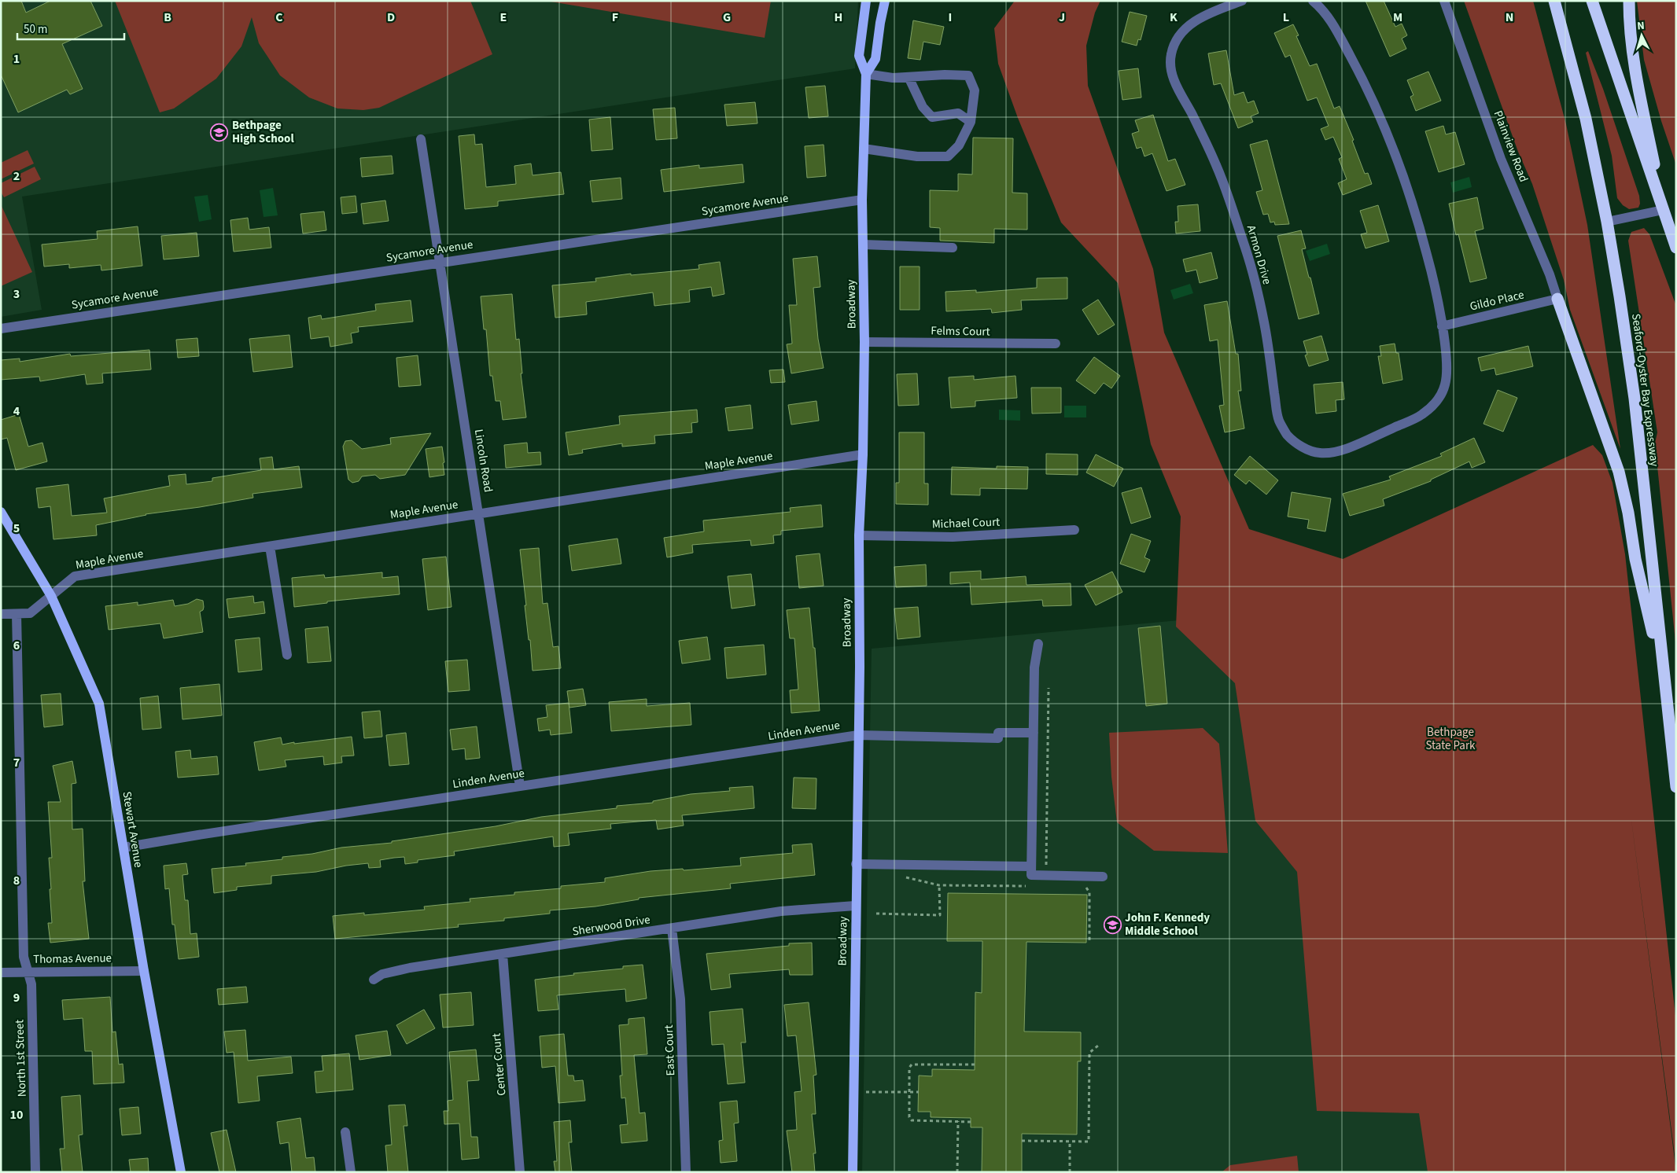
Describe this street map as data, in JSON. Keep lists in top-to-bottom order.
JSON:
{
  "streets": {
    "highway": ["Seaford-Oyster Bay Expressway"],
    "main road": ["Broadway", "Stewart Avenue"],
    "street": [
      "Plainview Road",
      "Sycamore Avenue",
      "Armon Drive",
      "Gildo Place",
      "Felms Court",
      "Lincoln Road",
      "Maple Avenue",
      "Michael Court",
      "Linden Avenue",
      "Sherwood Drive",
      "Thomas Avenue",
      "East Court",
      "North 1st Street",
      "Center Court"
    ]
  },
  "crossings": [
    ["Plainview Road", "Gildo Place"],
    ["Sycamore Avenue", "Broadway"],
    ["Sycamore Avenue", "Lincoln Road"],
    ["Armon Drive", "Gildo Place"],
    ["Broadway", "Felms Court"],
    ["Broadway", "Maple Avenue"],
    ["Broadway", "Michael Court"],
    ["Broadway", "Linden Avenue"],
    ["Broadway", "Sherwood Drive"],
    ["Lincoln Road", "Maple Avenue"],
    ["Lincoln Road", "Linden Avenue"],
    ["Maple Avenue", "Stewart Avenue"],
    ["Maple Avenue", "North 1st Street"],
    ["Linden Avenue", "Stewart Avenue"],
    ["Stewart Avenue", "Thomas Avenue"],
    ["Sherwood Drive", "East Court"],
    ["Sherwood Drive", "Center Court"],
    ["Thomas Avenue", "North 1st Street"]
  ],
  "parks": ["Bethpage State Park"],
  "places": {
    "school or university": ["Bethpage High School", "John F. Kennedy Middle School"]
  },
  "scale_bar": "50 m",
  "north": "top",
  "grid": {
    "columns": [
      "B",
      "C",
      "D",
      "E",
      "F",
      "G",
      "H",
      "I",
      "J",
      "K",
      "L",
      "M",
      "N"
    ],
    "rows": [
      "1",
      "2",
      "3",
      "4",
      "5",
      "6",
      "7",
      "8",
      "9",
      "10"
    ]
  }
}
